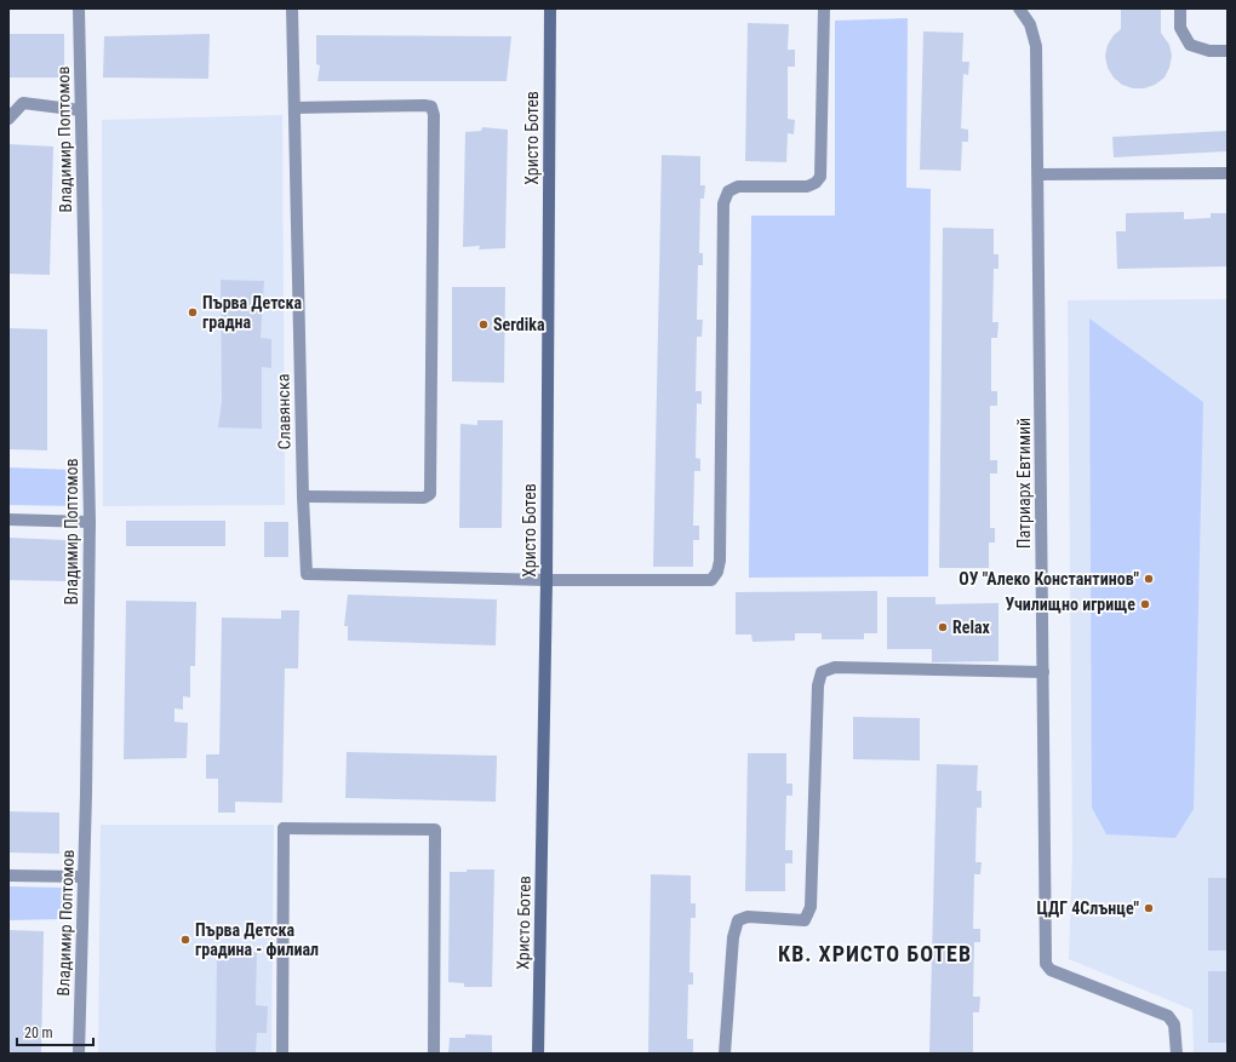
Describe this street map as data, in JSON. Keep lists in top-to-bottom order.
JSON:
{
  "streets": {
    "street": [
      "Христо Ботев",
      "Владимир Поптомов",
      "Славянска",
      "Патриарх Евтимий"
    ]
  },
  "crossings": [
    ["Христо Ботев", "Славянска"]
  ],
  "districts": ["КВ. ХРИСТО БОТЕВ"],
  "places": [
    "Първа Детска градна",
    "Serdika",
    "ОУ \"Алеко Константинов\"",
    "Училищно игрище",
    "Relax",
    "ЦДГ 4Слънце\"",
    "Първа Детска градина - филиал"
  ],
  "scale_bar": "20 m"
}
